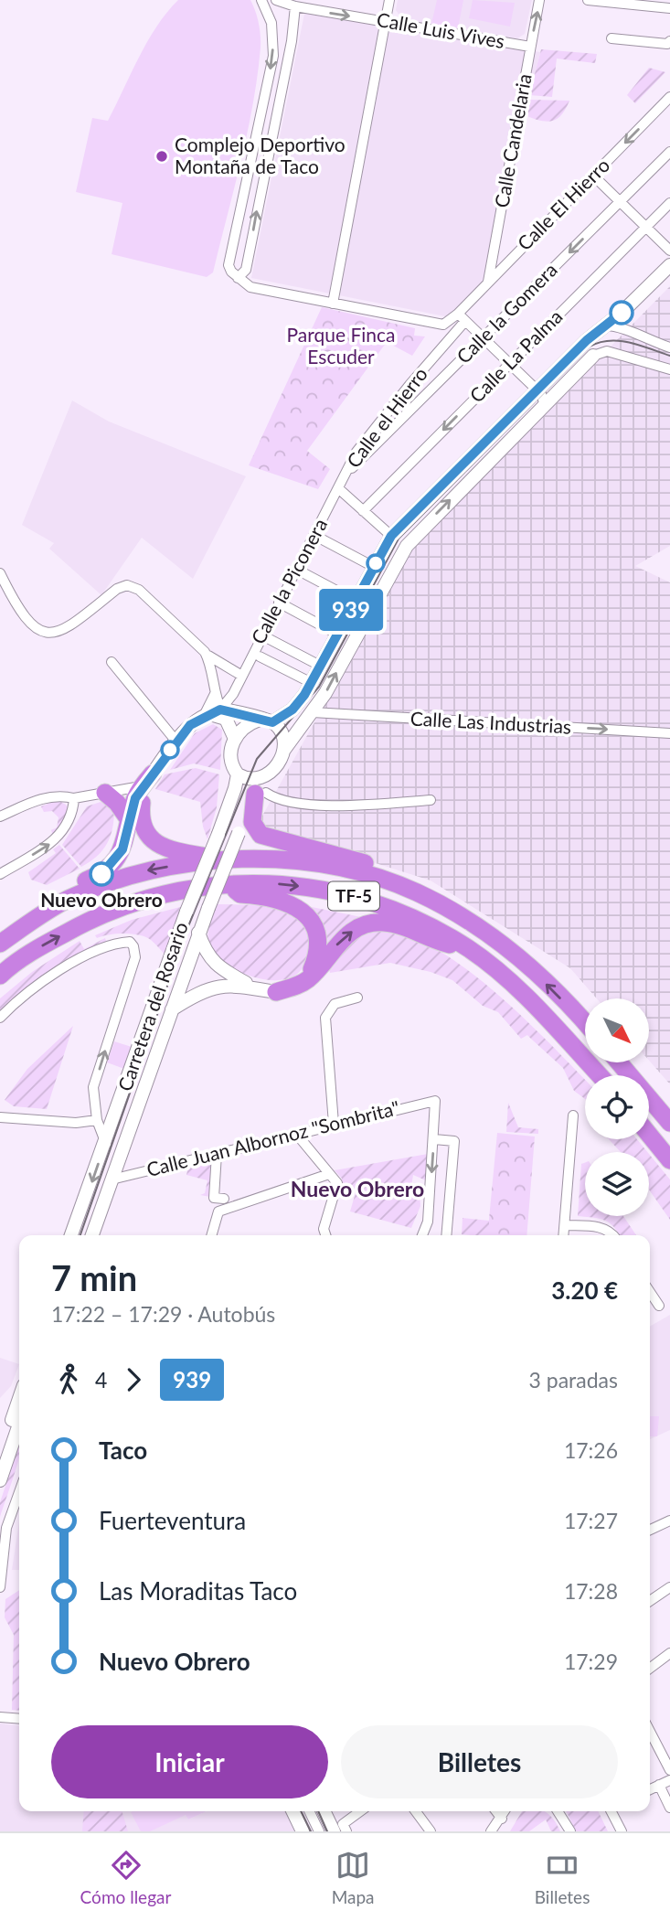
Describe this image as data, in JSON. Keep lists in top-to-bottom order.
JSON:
{
  "streets": {
    "highway": ["TF-5"],
    "main road": ["Carretera del Rosario"],
    "street": [
      "Calle Luis Vives",
      "Calle Candelaria",
      "Calle El Hierro",
      "Calle la Gomera",
      "Calle La Palma",
      "Calle el Hierro",
      "Calle la Piconera",
      "Calle Las Industrias",
      "Calle Juan Albornoz \"Sombrita\""
    ]
  },
  "crossings": [
    ["Calle Luis Vives", "Calle Candelaria"],
    ["Calle Candelaria", "Calle El Hierro"],
    ["Calle El Hierro", "Calle el Hierro"],
    ["Calle la Gomera", "Calle el Hierro"],
    ["Calle el Hierro", "Calle la Piconera"],
    ["Carretera del Rosario", "Calle Juan Albornoz \"Sombrita\""]
  ],
  "one_way": [
    "Calle Luis Vives",
    "Calle El Hierro",
    "Calle la Gomera",
    "Calle La Palma",
    "Calle Las Industrias"
  ],
  "districts": ["Nuevo Obrero"],
  "parks": ["Parque Finca Escuder"],
  "places": ["Complejo Deportivo Montaña de Taco", "Nuevo Obrero"],
  "lines": ["bus line 939"],
  "north": "bottom right",
  "page": {
    "on_map": "939",
    "heading": ["7 min", "17:22 – 17:29 · Autobús", "3.20 €"],
    "legs": ["4", "939", "3 paradas"],
    "list": [
      {
        "name": "Taco",
        "value": "17:26"
      },
      {
        "name": "Fuerteventura",
        "value": "17:27"
      },
      {
        "name": "Las Moraditas Taco",
        "value": "17:28"
      },
      {
        "name": "Nuevo Obrero",
        "value": "17:29"
      }
    ],
    "buttons": ["Iniciar", "Billetes"],
    "tabs": ["Cómo llegar", "Mapa", "Billetes"]
  }
}
